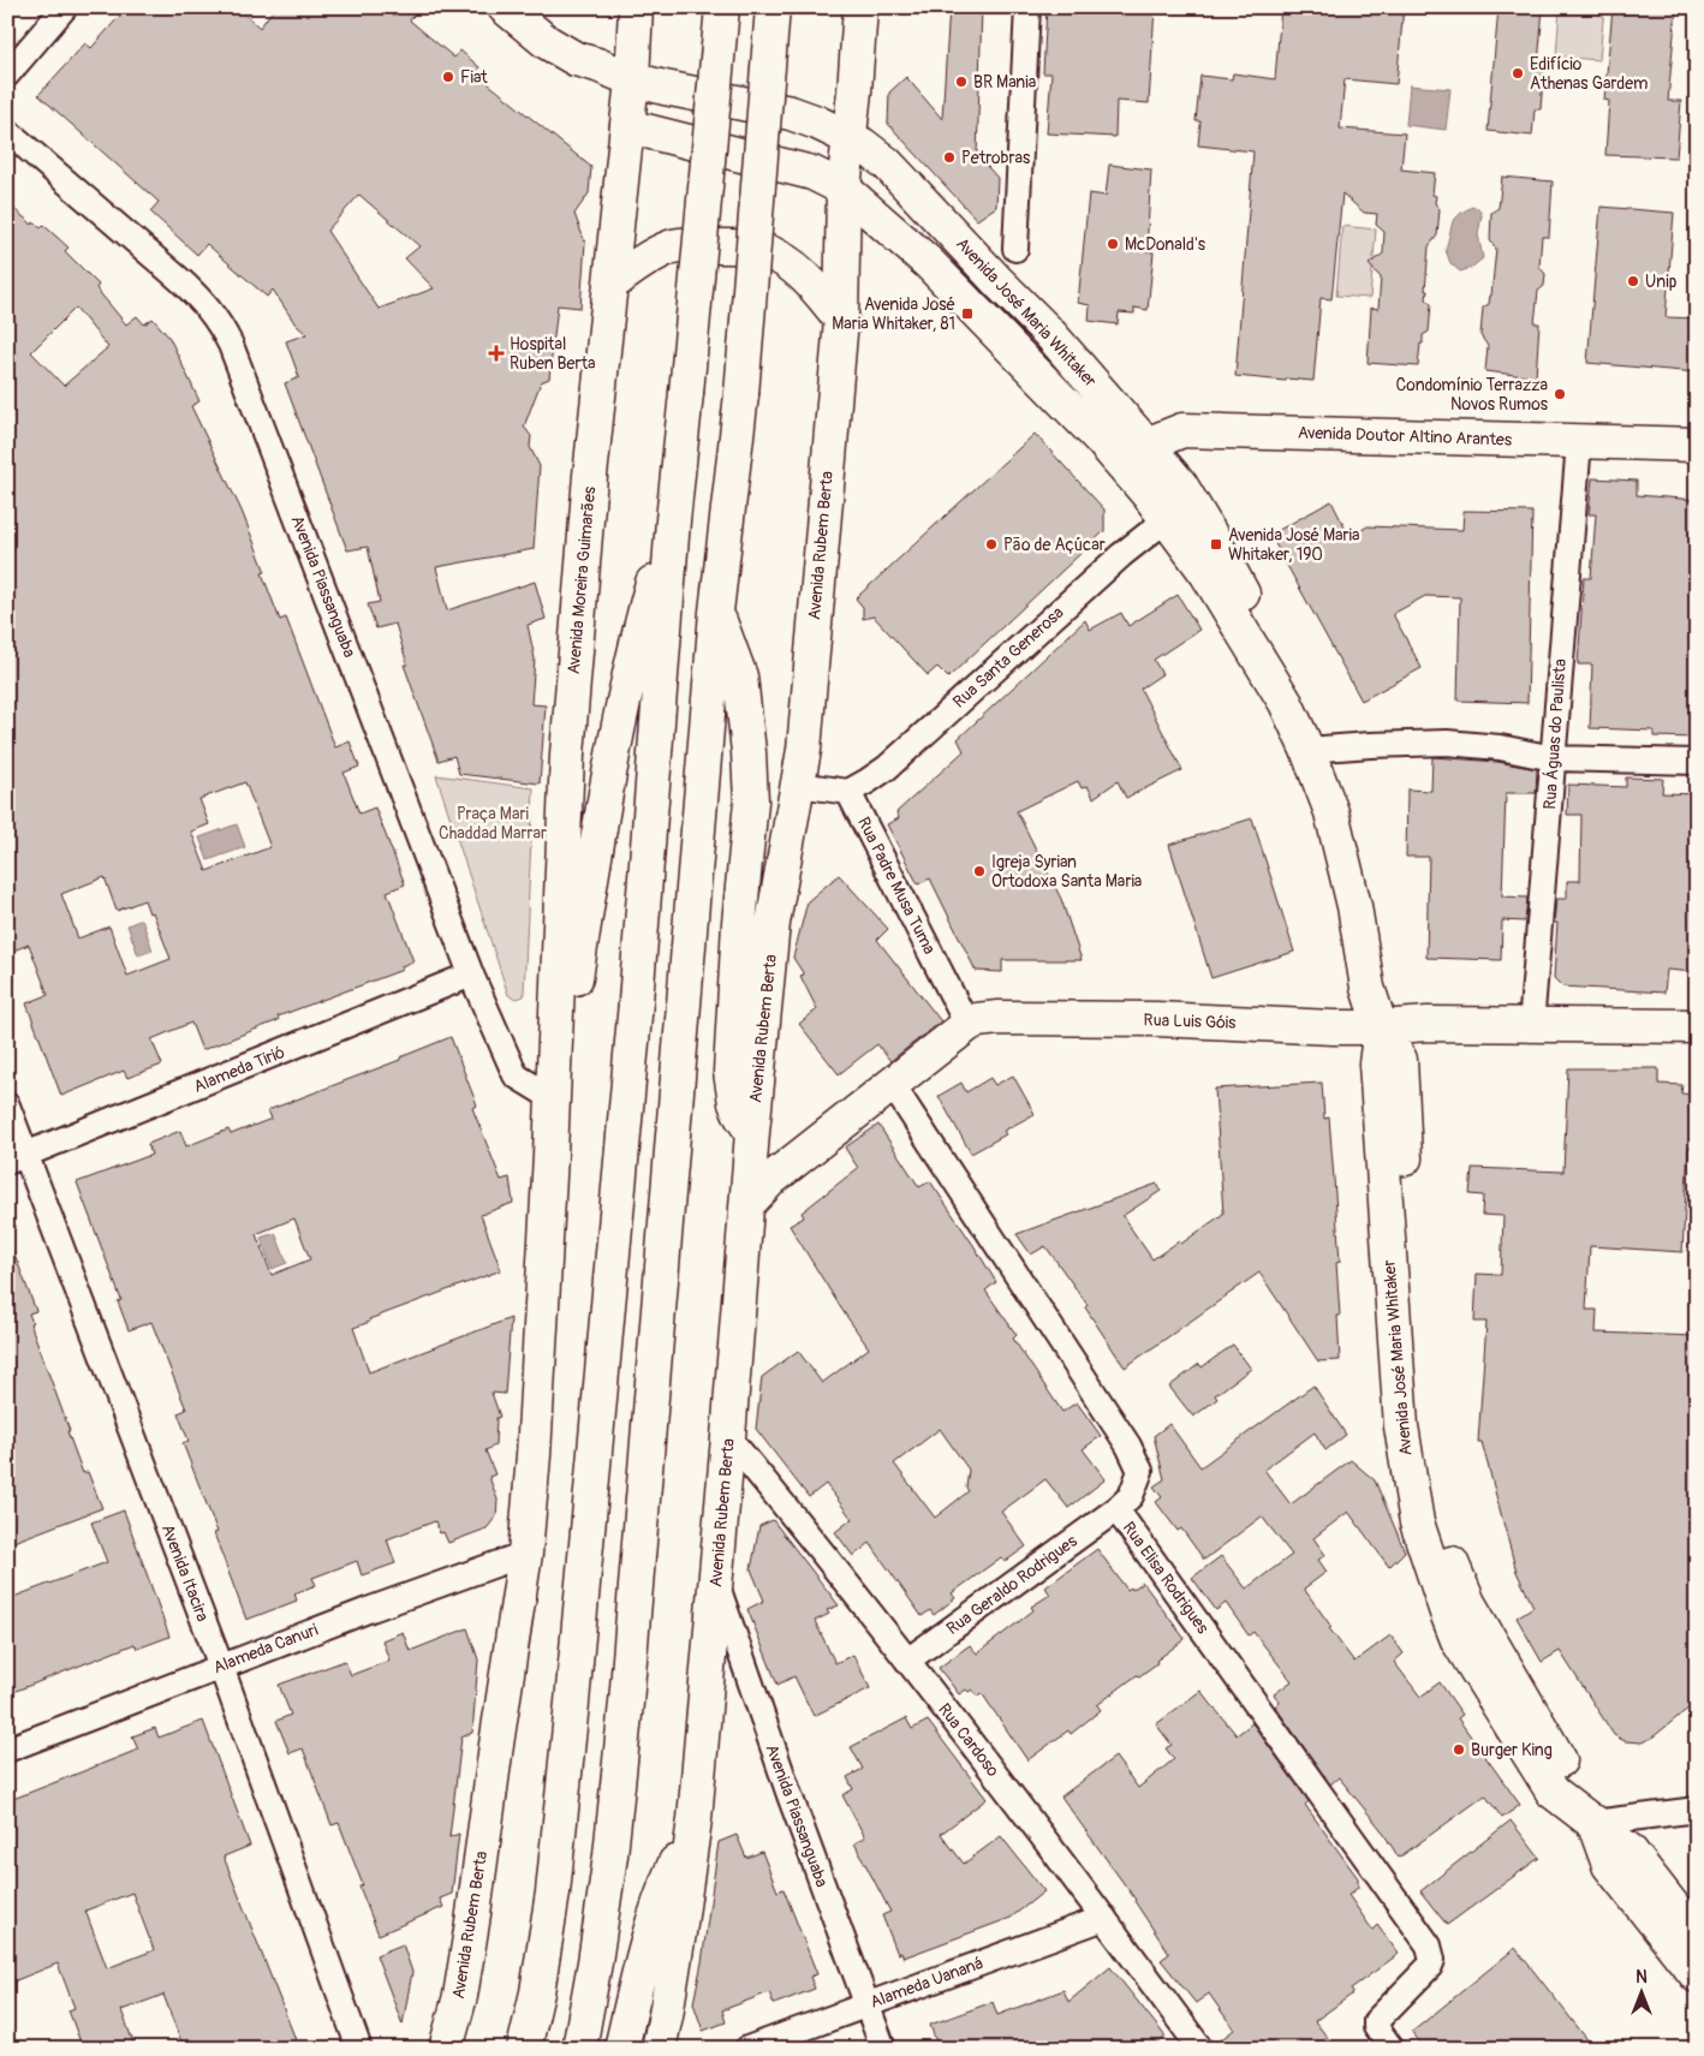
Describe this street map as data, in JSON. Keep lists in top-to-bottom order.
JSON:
{
  "streets": {
    "main road": [
      "Avenida José Maria Whitaker",
      "Avenida Doutor Altino Arantes",
      "Avenida Rubem Berta",
      "Avenida Moreira Guimarães",
      "Rua Luis Góis"
    ],
    "street": [
      "Avenida Piassanguaba",
      "Rua Santa Generosa",
      "Rua Águas do Paulista",
      "Rua Padre Musa Tuma",
      "Alameda Tirió",
      "Avenida Itacira",
      "Rua Elisa Rodrigues",
      "Rua Geraldo Rodrigues",
      "Alameda Canuri",
      "Rua Cardoso",
      "Alameda Uananá"
    ]
  },
  "crossings": [
    ["Avenida José Maria Whitaker", "Avenida Doutor Altino Arantes"],
    ["Avenida José Maria Whitaker", "Avenida Rubem Berta"],
    ["Avenida José Maria Whitaker", "Avenida Moreira Guimarães"],
    ["Avenida José Maria Whitaker", "Rua Santa Generosa"],
    ["Avenida José Maria Whitaker", "Rua Luis Góis"],
    ["Avenida Doutor Altino Arantes", "Rua Águas do Paulista"],
    ["Avenida Rubem Berta", "Avenida Moreira Guimarães"],
    ["Avenida Rubem Berta", "Avenida Piassanguaba"],
    ["Avenida Rubem Berta", "Rua Luis Góis"],
    ["Avenida Rubem Berta", "Alameda Canuri"],
    ["Avenida Rubem Berta", "Rua Cardoso"],
    ["Avenida Moreira Guimarães", "Avenida Piassanguaba"],
    ["Avenida Piassanguaba", "Alameda Tirió"],
    ["Avenida Piassanguaba", "Alameda Uananá"],
    ["Rua Santa Generosa", "Rua Padre Musa Tuma"],
    ["Rua Águas do Paulista", "Rua Luis Góis"],
    ["Rua Padre Musa Tuma", "Rua Luis Góis"],
    ["Rua Luis Góis", "Rua Elisa Rodrigues"],
    ["Alameda Tirió", "Avenida Itacira"],
    ["Avenida Itacira", "Alameda Canuri"],
    ["Rua Elisa Rodrigues", "Rua Geraldo Rodrigues"],
    ["Rua Geraldo Rodrigues", "Rua Cardoso"],
    ["Rua Cardoso", "Alameda Uananá"]
  ],
  "parks": ["Praça Mari Chaddad Marrar"],
  "places": {
    "other": [
      "Edifício Athenas Gardem",
      "Fiat",
      "BR Mania",
      "Petrobras",
      "McDonald's",
      "Unip",
      "Condomínio Terrazza Novos Rumos",
      "Pão de Açúcar",
      "Igreja Syrian Ortodoxa Santa Maria",
      "Burger King"
    ],
    "transit": ["Avenida José Maria Whitaker, 81", "Avenida José Maria Whitaker, 190"],
    "health": ["Hospital Ruben Berta"]
  },
  "north": "top"
}
